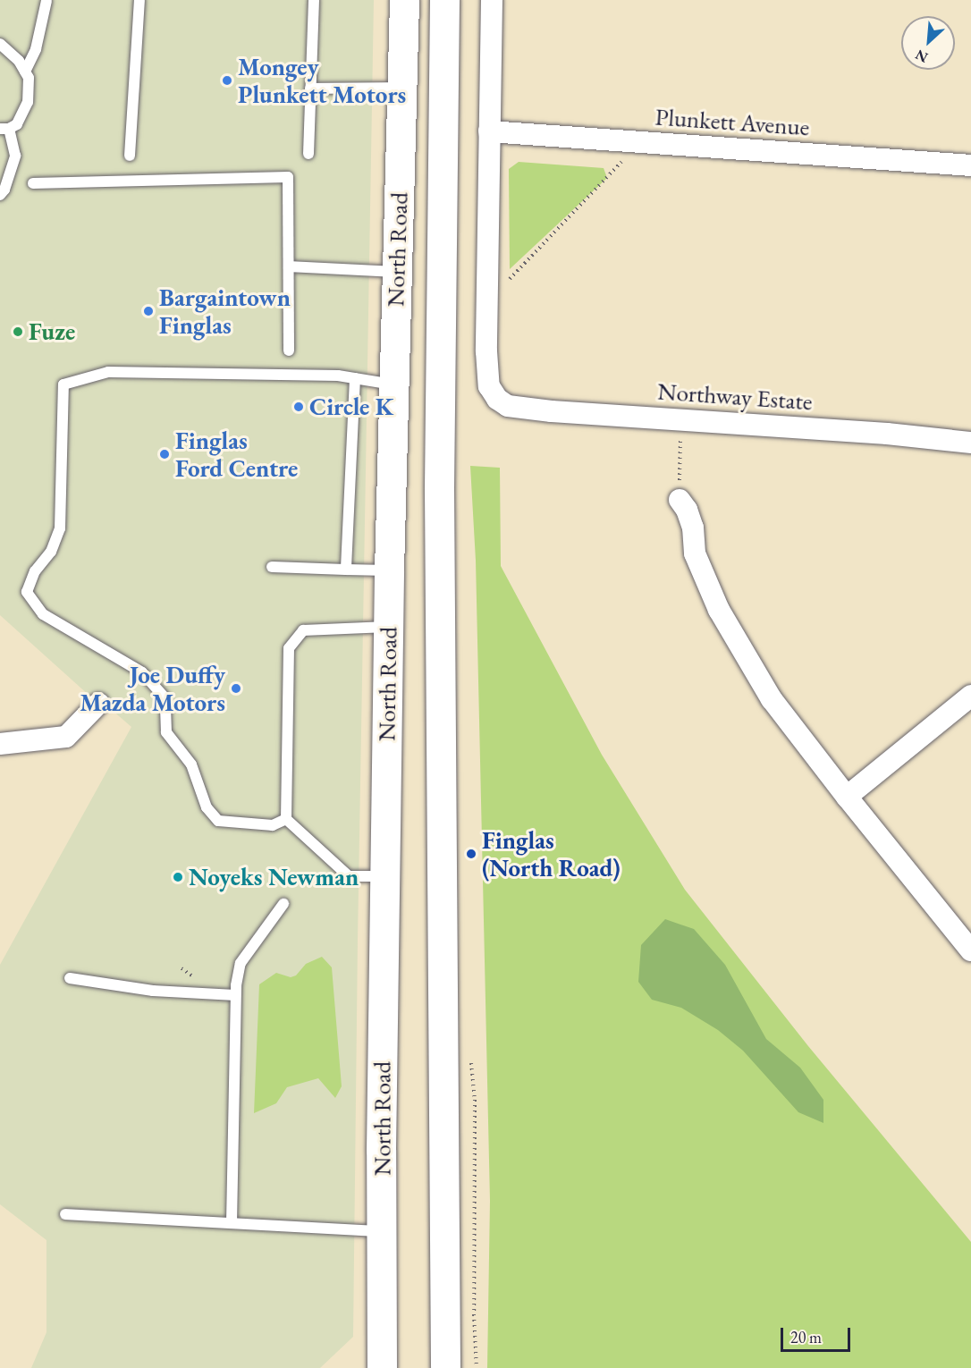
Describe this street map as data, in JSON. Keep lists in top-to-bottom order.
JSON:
{
  "streets": {
    "main road": ["North Road"],
    "street": ["Plunkett Avenue", "Northway Estate"]
  },
  "places": [
    "Mongey Plunkett Motors",
    "Bargaintown Finglas",
    "Fuze",
    "Circle K",
    "Finglas Ford Centre",
    "Joe Duffy Mazda Motors",
    "Finglas (North Road)",
    "Noyeks Newman"
  ],
  "scale_bar": "20 m",
  "north": "bottom left"
}
